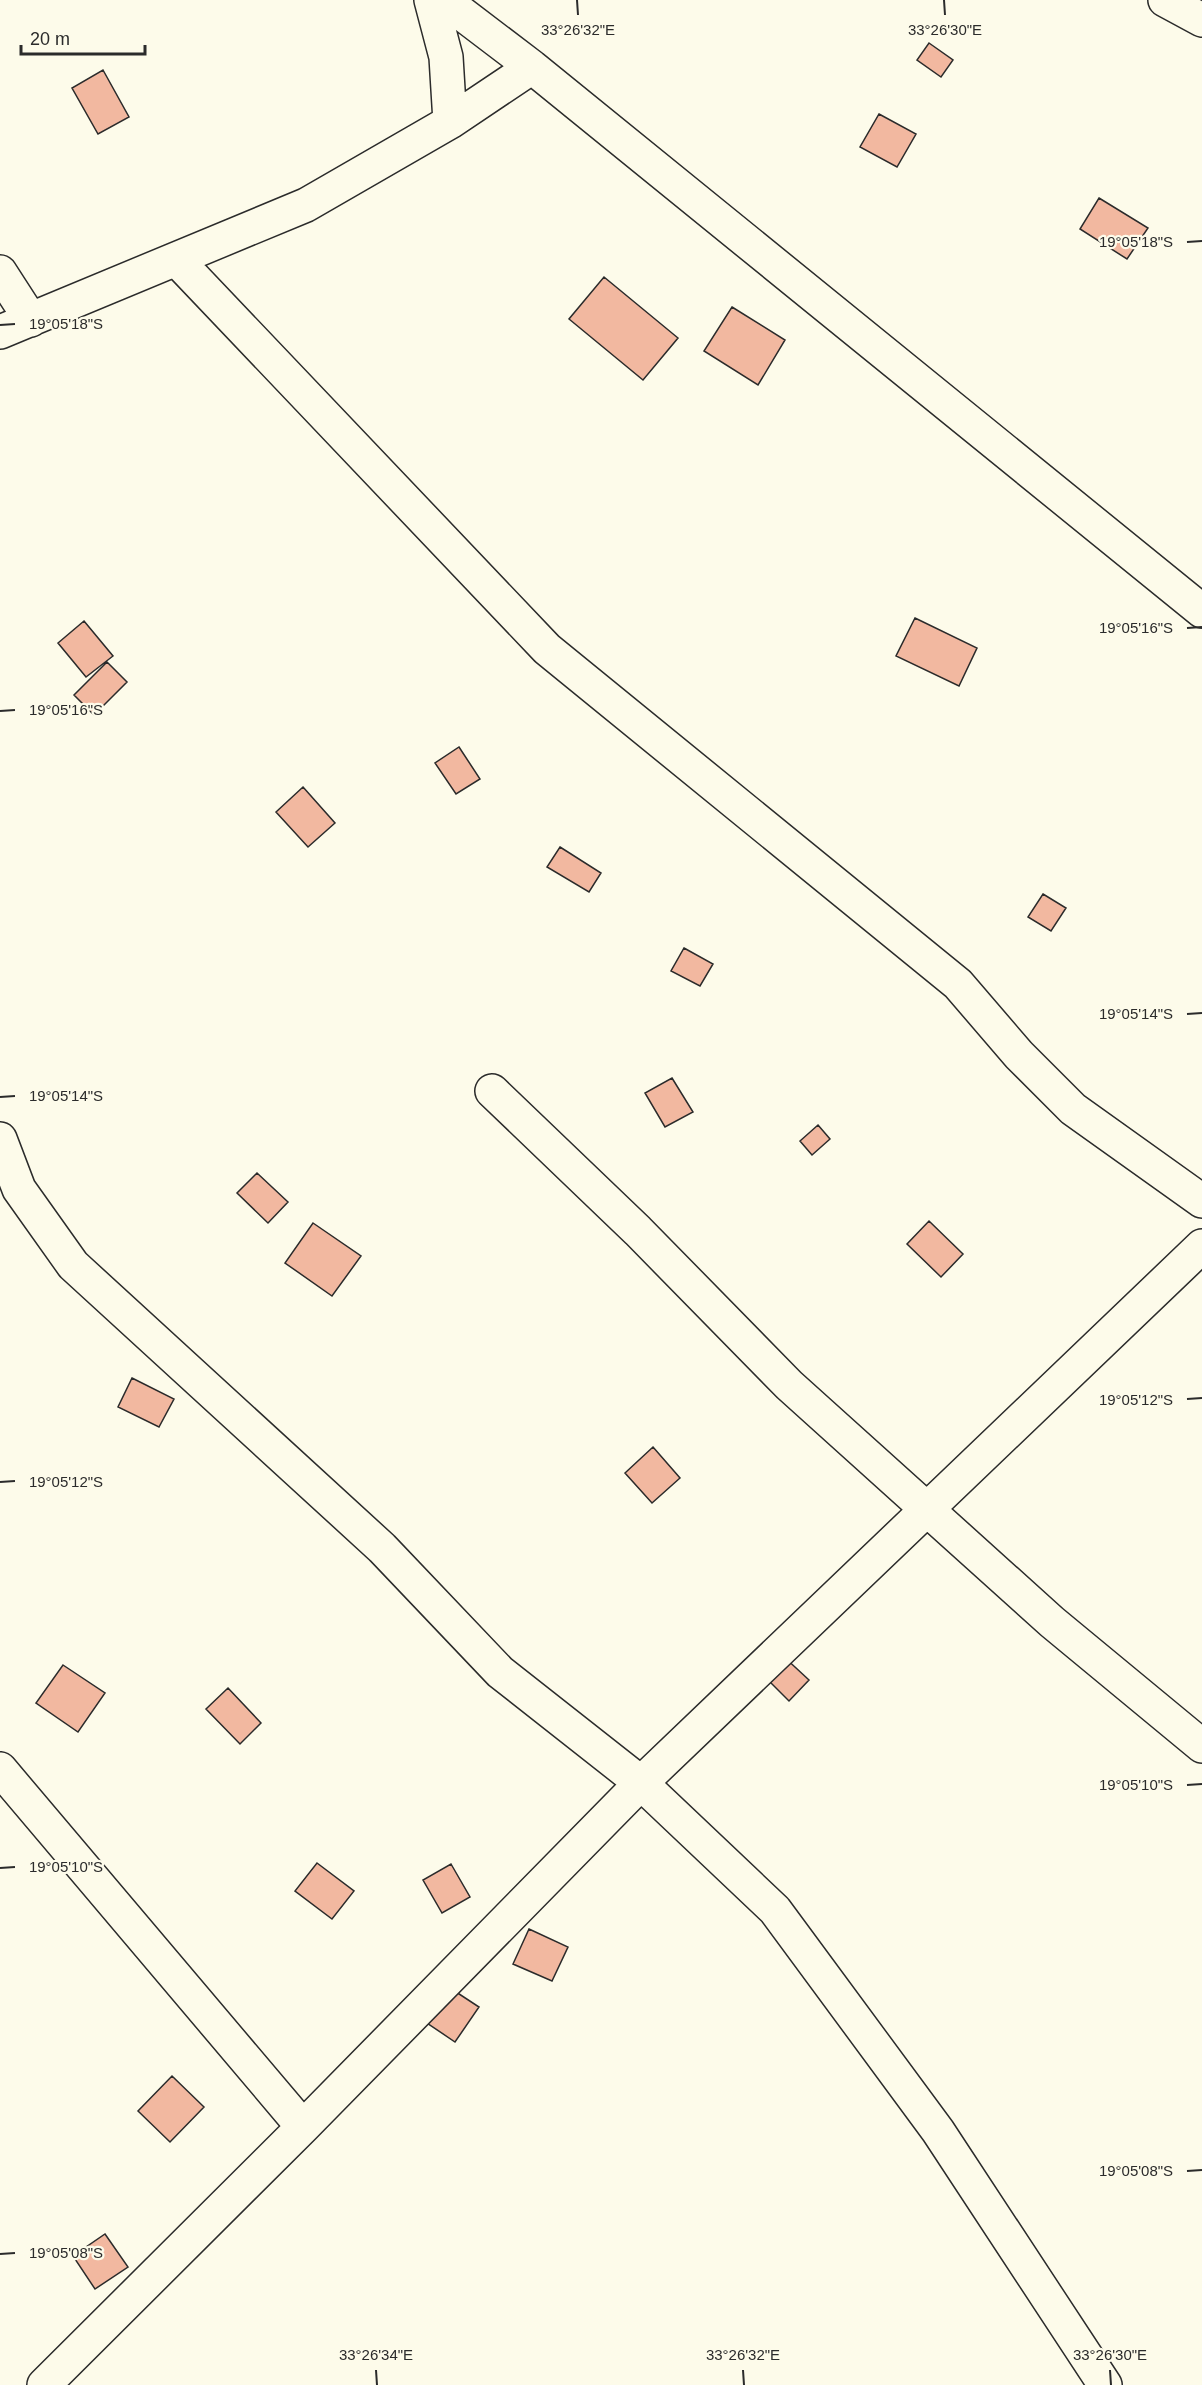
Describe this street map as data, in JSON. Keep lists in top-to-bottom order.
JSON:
{
  "scale_bar": "20 m",
  "coordinates": [
    "33°26'32\"E",
    "33°26'30\"E",
    "19°05'18\"S",
    "19°05'16\"S",
    "19°05'14\"S",
    "19°05'12\"S",
    "19°05'10\"S",
    "19°05'08\"S",
    "33°26'34\"E"
  ]
}
